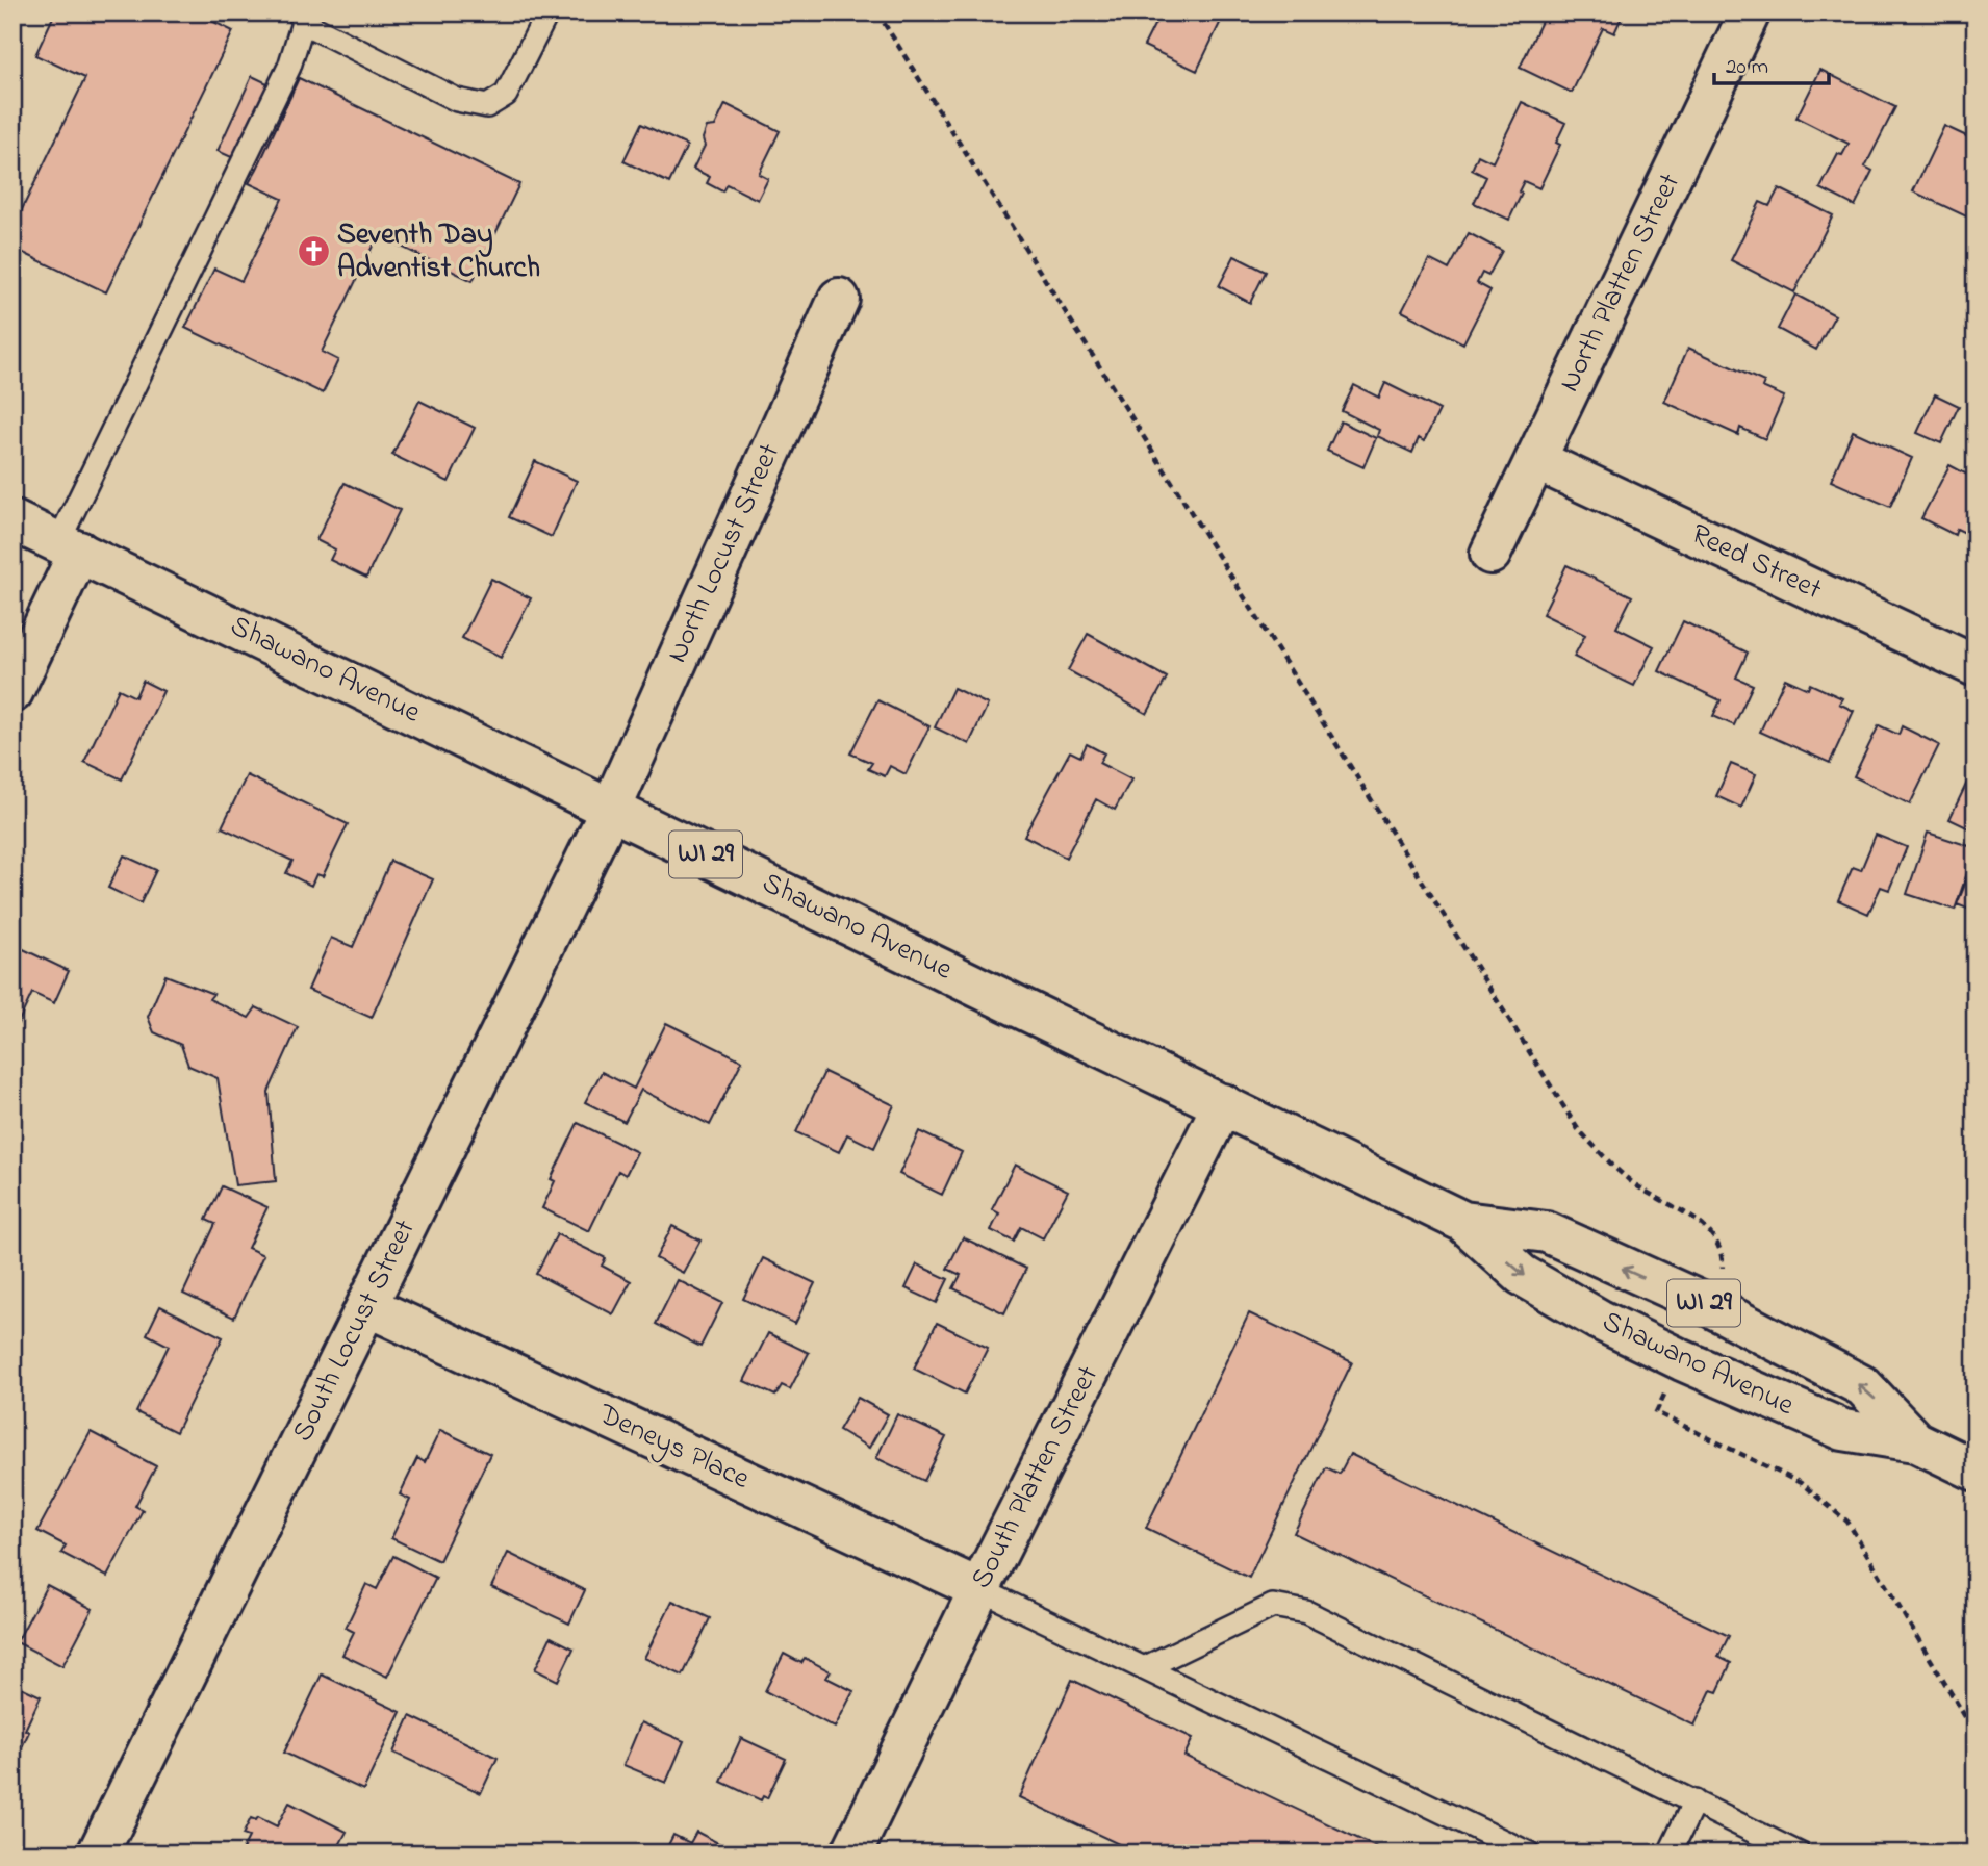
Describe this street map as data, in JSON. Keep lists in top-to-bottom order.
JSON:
{
  "streets": {
    "street": [
      "North Platten Street",
      "North Locust Street",
      "Reed Street",
      "Shawano Avenue",
      "WI 29",
      "South Locust Street",
      "Deneys Place",
      "South Platten Street"
    ]
  },
  "crossings": [
    ["North Platten Street", "Reed Street"],
    ["North Locust Street", "Shawano Avenue"],
    ["North Locust Street", "South Locust Street"],
    ["Shawano Avenue", "South Locust Street"],
    ["Shawano Avenue", "South Platten Street"],
    ["South Locust Street", "Deneys Place"],
    ["Deneys Place", "South Platten Street"]
  ],
  "places": {
    "church": ["Seventh Day Adventist Church"]
  },
  "scale_bar": "20 m"
}
